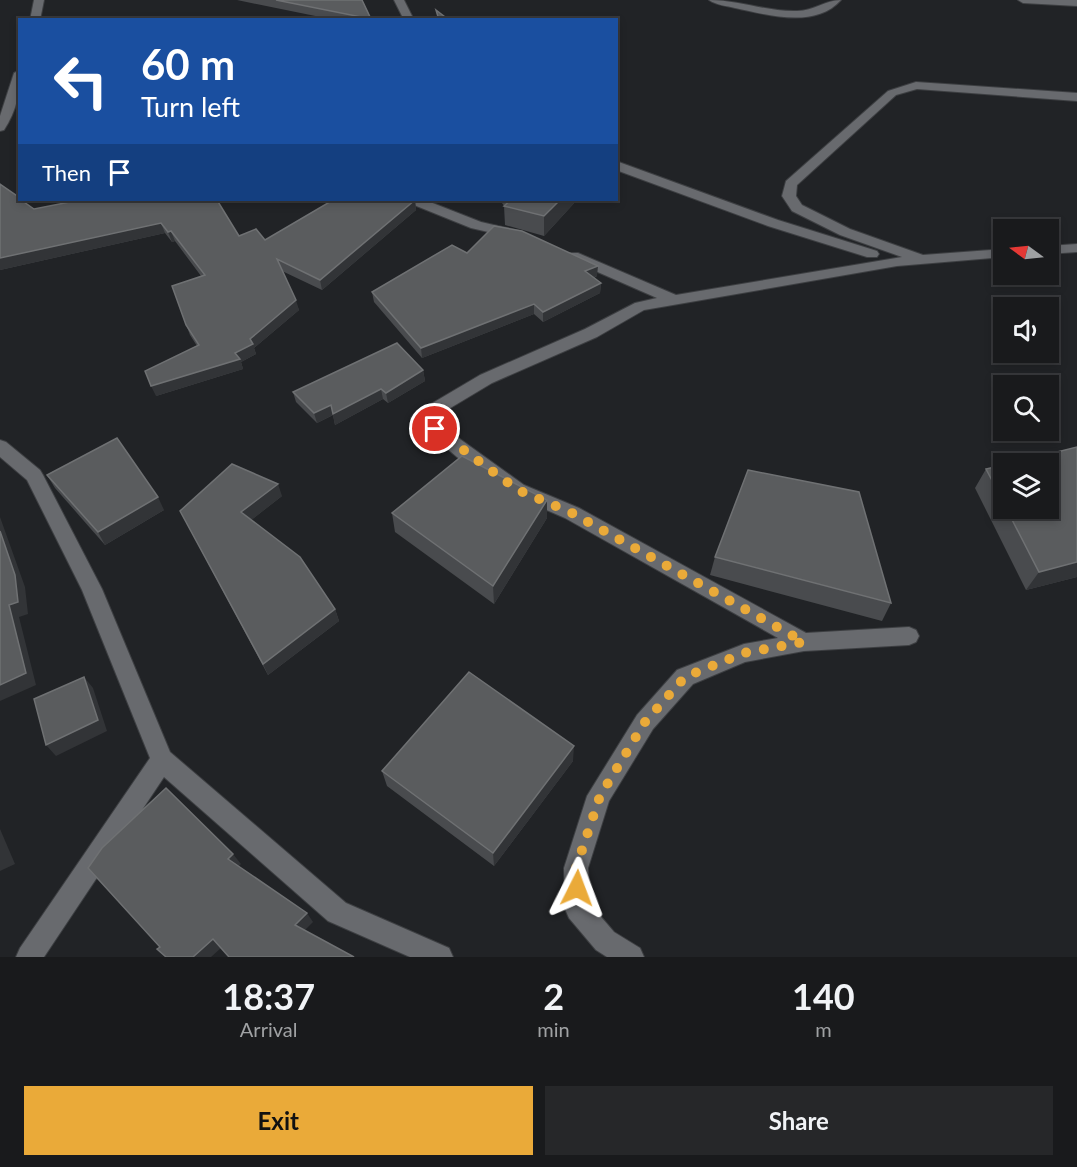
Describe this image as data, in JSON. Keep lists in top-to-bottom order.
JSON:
{
  "north": "left",
  "page": {
    "turn": ["60 m", "Turn left"],
    "then": "Then",
    "eta": [
      "18:37",
      "Arrival",
      "2",
      "min",
      "140",
      "m"
    ],
    "buttons": ["Exit", "Share"]
  }
}
